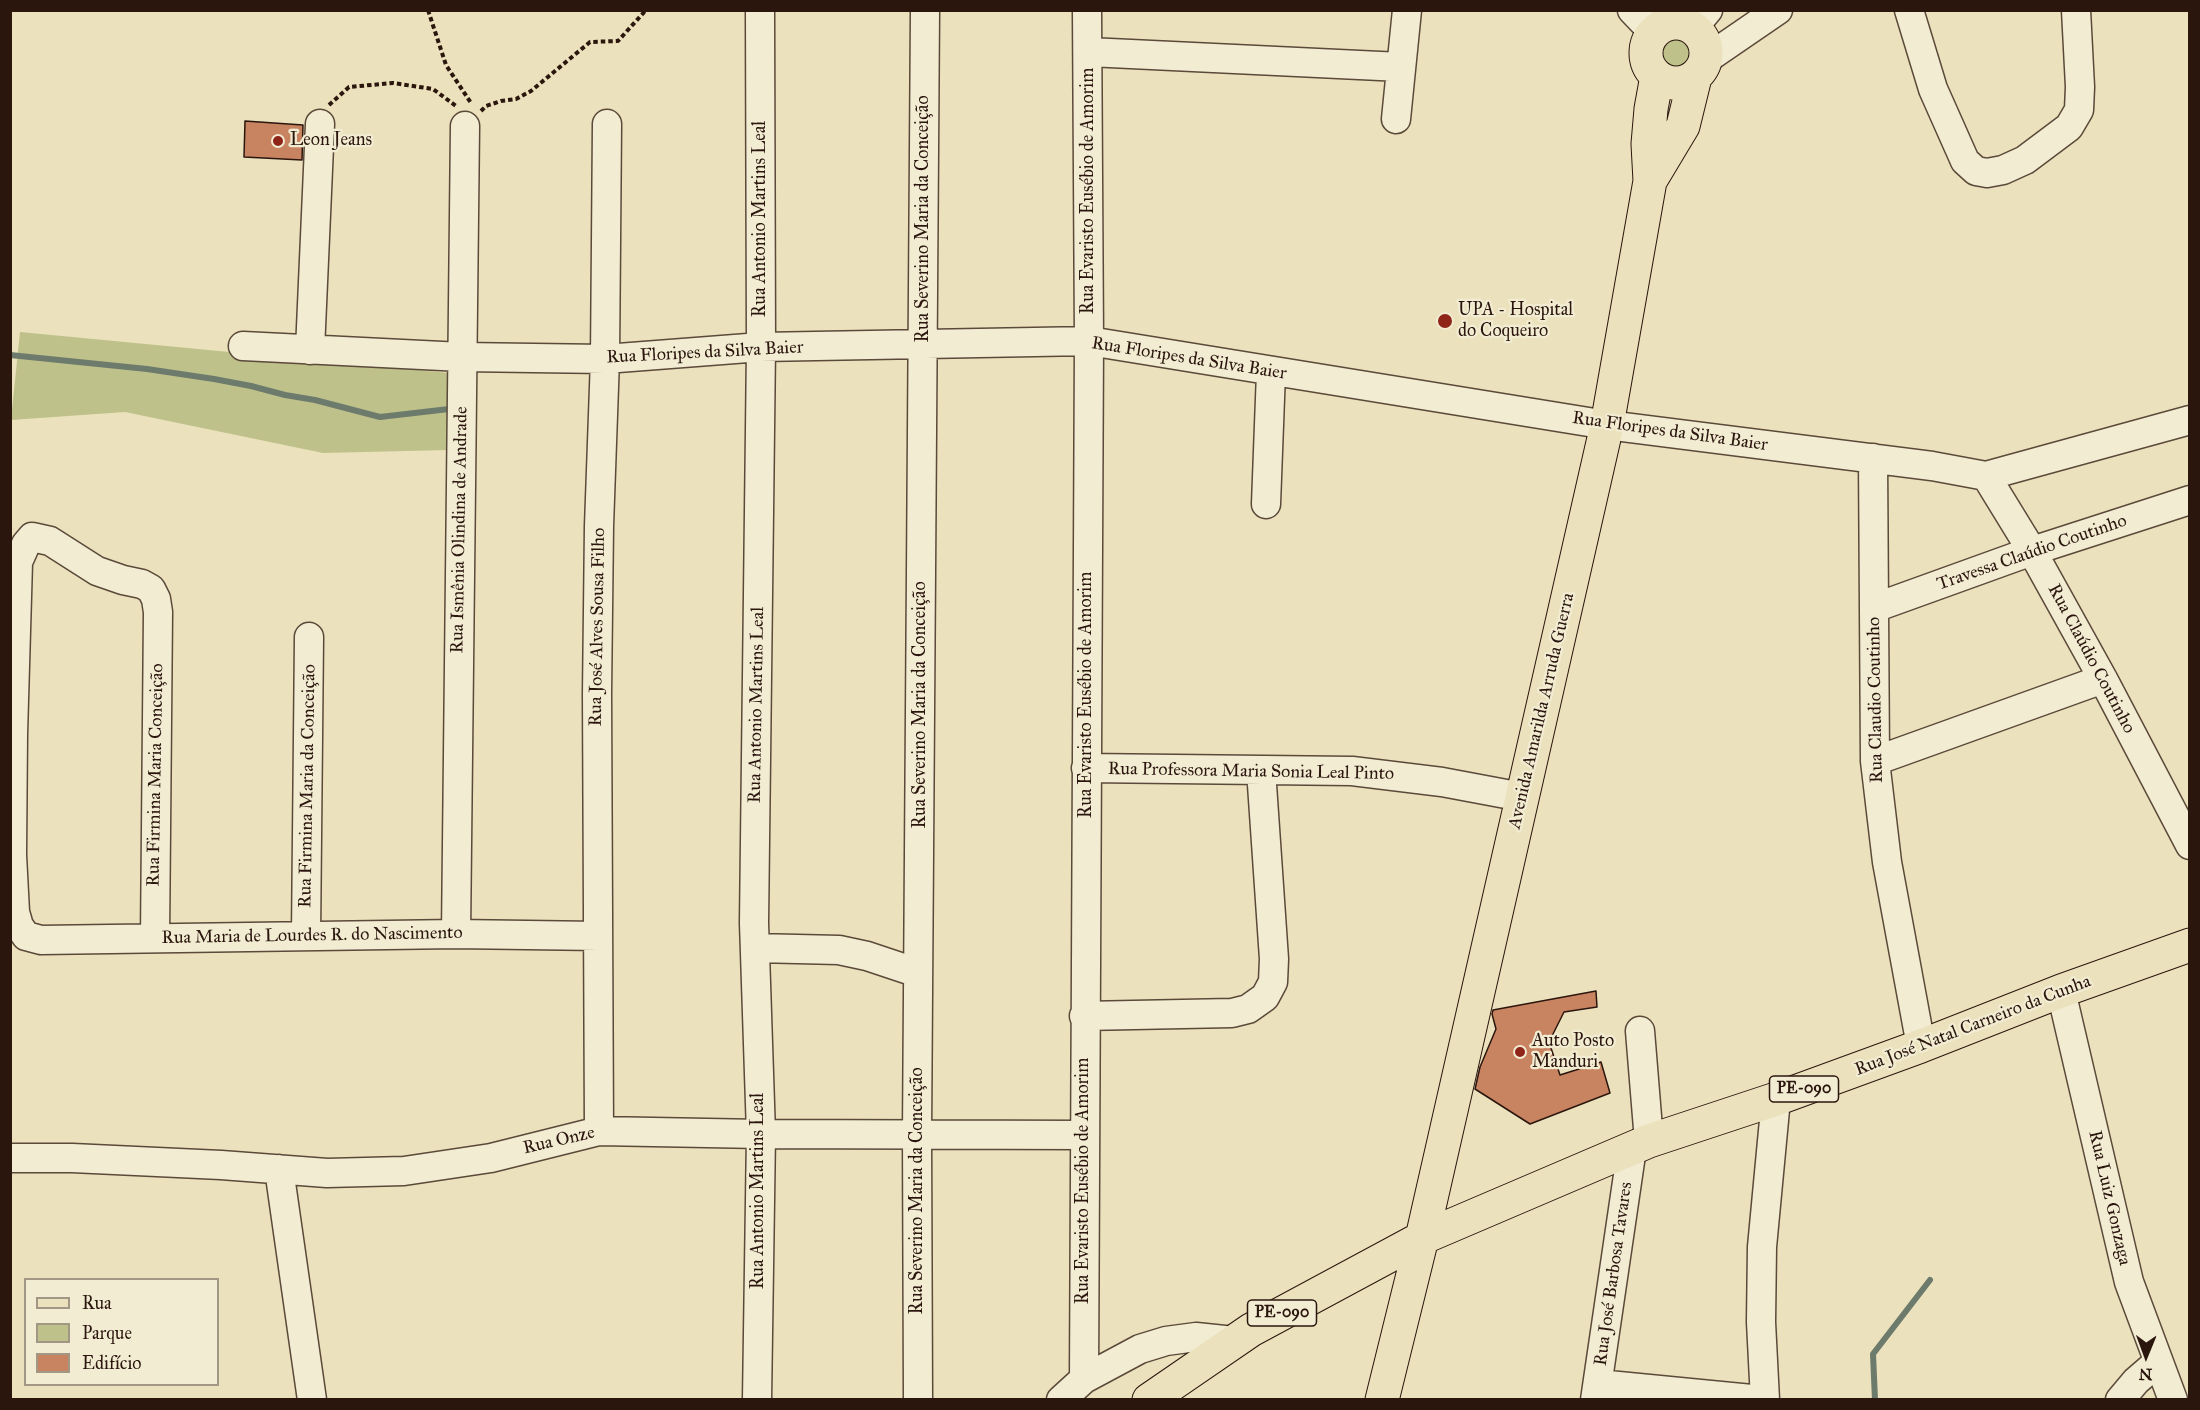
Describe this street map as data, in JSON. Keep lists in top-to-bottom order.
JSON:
{
  "streets": {
    "main road": ["Avenida Amarilda Arruda Guerra", "Rua José Natal Carneiro da Cunha", "PE-090"],
    "street": [
      "Rua Evaristo Eusébio de Amorim",
      "Rua Antonio Martins Leal",
      "Rua Severino Maria da Conceição",
      "Rua Floripes da Silva Baier",
      "Rua Ismênia Olindina de Andrade",
      "Travessa Claúdio Coutinho",
      "Rua José Alves Sousa Filho",
      "Rua Claúdio Coutinho",
      "Rua Claudio Coutinho",
      "Rua Professora Maria Sonia Leal Pinto",
      "Rua Firmina Maria Conceição",
      "Rua Firmina Maria da Conceição",
      "Rua Maria de Lourdes R. do Nascimento",
      "Rua Onze",
      "Rua Luiz Gonzaga",
      "Rua José Barbosa Tavares"
    ]
  },
  "crossings": [
    ["Rua Evaristo Eusébio de Amorim", "Rua Floripes da Silva Baier"],
    ["Rua Evaristo Eusébio de Amorim", "Rua Professora Maria Sonia Leal Pinto"],
    ["Rua Evaristo Eusébio de Amorim", "Rua Onze"],
    ["Rua Antonio Martins Leal", "Rua Floripes da Silva Baier"],
    ["Rua Antonio Martins Leal", "Rua Onze"],
    ["Rua Severino Maria da Conceição", "Rua Floripes da Silva Baier"],
    ["Rua Severino Maria da Conceição", "Rua Onze"],
    ["Rua Floripes da Silva Baier", "Rua Ismênia Olindina de Andrade"],
    ["Rua Floripes da Silva Baier", "Rua José Alves Sousa Filho"],
    ["Rua Floripes da Silva Baier", "Rua Claúdio Coutinho"],
    ["Rua Floripes da Silva Baier", "Rua Claudio Coutinho"],
    ["Rua Floripes da Silva Baier", "Avenida Amarilda Arruda Guerra"],
    ["Rua Ismênia Olindina de Andrade", "Rua Maria de Lourdes R. do Nascimento"],
    ["Travessa Claúdio Coutinho", "Rua Claúdio Coutinho"],
    ["Travessa Claúdio Coutinho", "Rua Claudio Coutinho"],
    ["Rua José Alves Sousa Filho", "Rua Maria de Lourdes R. do Nascimento"],
    ["Rua José Alves Sousa Filho", "Rua Onze"],
    ["Rua Claudio Coutinho", "Rua José Natal Carneiro da Cunha"],
    ["Avenida Amarilda Arruda Guerra", "Rua Professora Maria Sonia Leal Pinto"],
    ["Avenida Amarilda Arruda Guerra", "Rua José Natal Carneiro da Cunha"],
    ["Avenida Amarilda Arruda Guerra", "PE-090"],
    ["Rua Firmina Maria Conceição", "Rua Maria de Lourdes R. do Nascimento"],
    ["Rua Firmina Maria da Conceição", "Rua Maria de Lourdes R. do Nascimento"],
    ["Rua José Natal Carneiro da Cunha", "PE-090"],
    ["Rua José Natal Carneiro da Cunha", "Rua Luiz Gonzaga"],
    ["Rua José Natal Carneiro da Cunha", "Rua José Barbosa Tavares"]
  ],
  "places": ["Leon Jeans", "UPA - Hospital do Coqueiro", "Auto Posto Manduri"],
  "legend": ["Rua", "Parque", "Edifício"],
  "north": "bottom"
}
